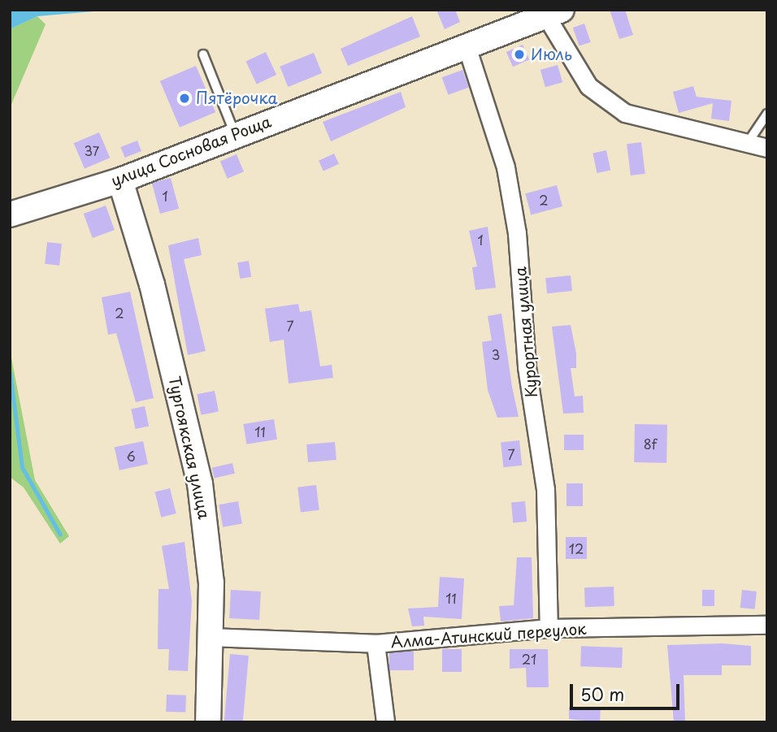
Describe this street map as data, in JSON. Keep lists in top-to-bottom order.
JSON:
{
  "streets": {
    "main road": ["улица Сосновая Роща", "Тургоякская улица"],
    "street": ["Курортная улица", "Алма-Атинский переулок"]
  },
  "crossings": [
    ["улица Сосновая Роща", "Курортная улица"],
    ["улица Сосновая Роща", "Тургоякская улица"],
    ["Курортная улица", "Алма-Атинский переулок"],
    ["Тургоякская улица", "Алма-Атинский переулок"]
  ],
  "places": ["Июль", "Пятёрочка"],
  "house_numbers": [
    "37",
    "1",
    "2",
    "1",
    "2",
    "7",
    "3",
    "11",
    "8f",
    "7",
    "6",
    "12",
    "11",
    "21"
  ],
  "scale_bar": "50 m"
}
